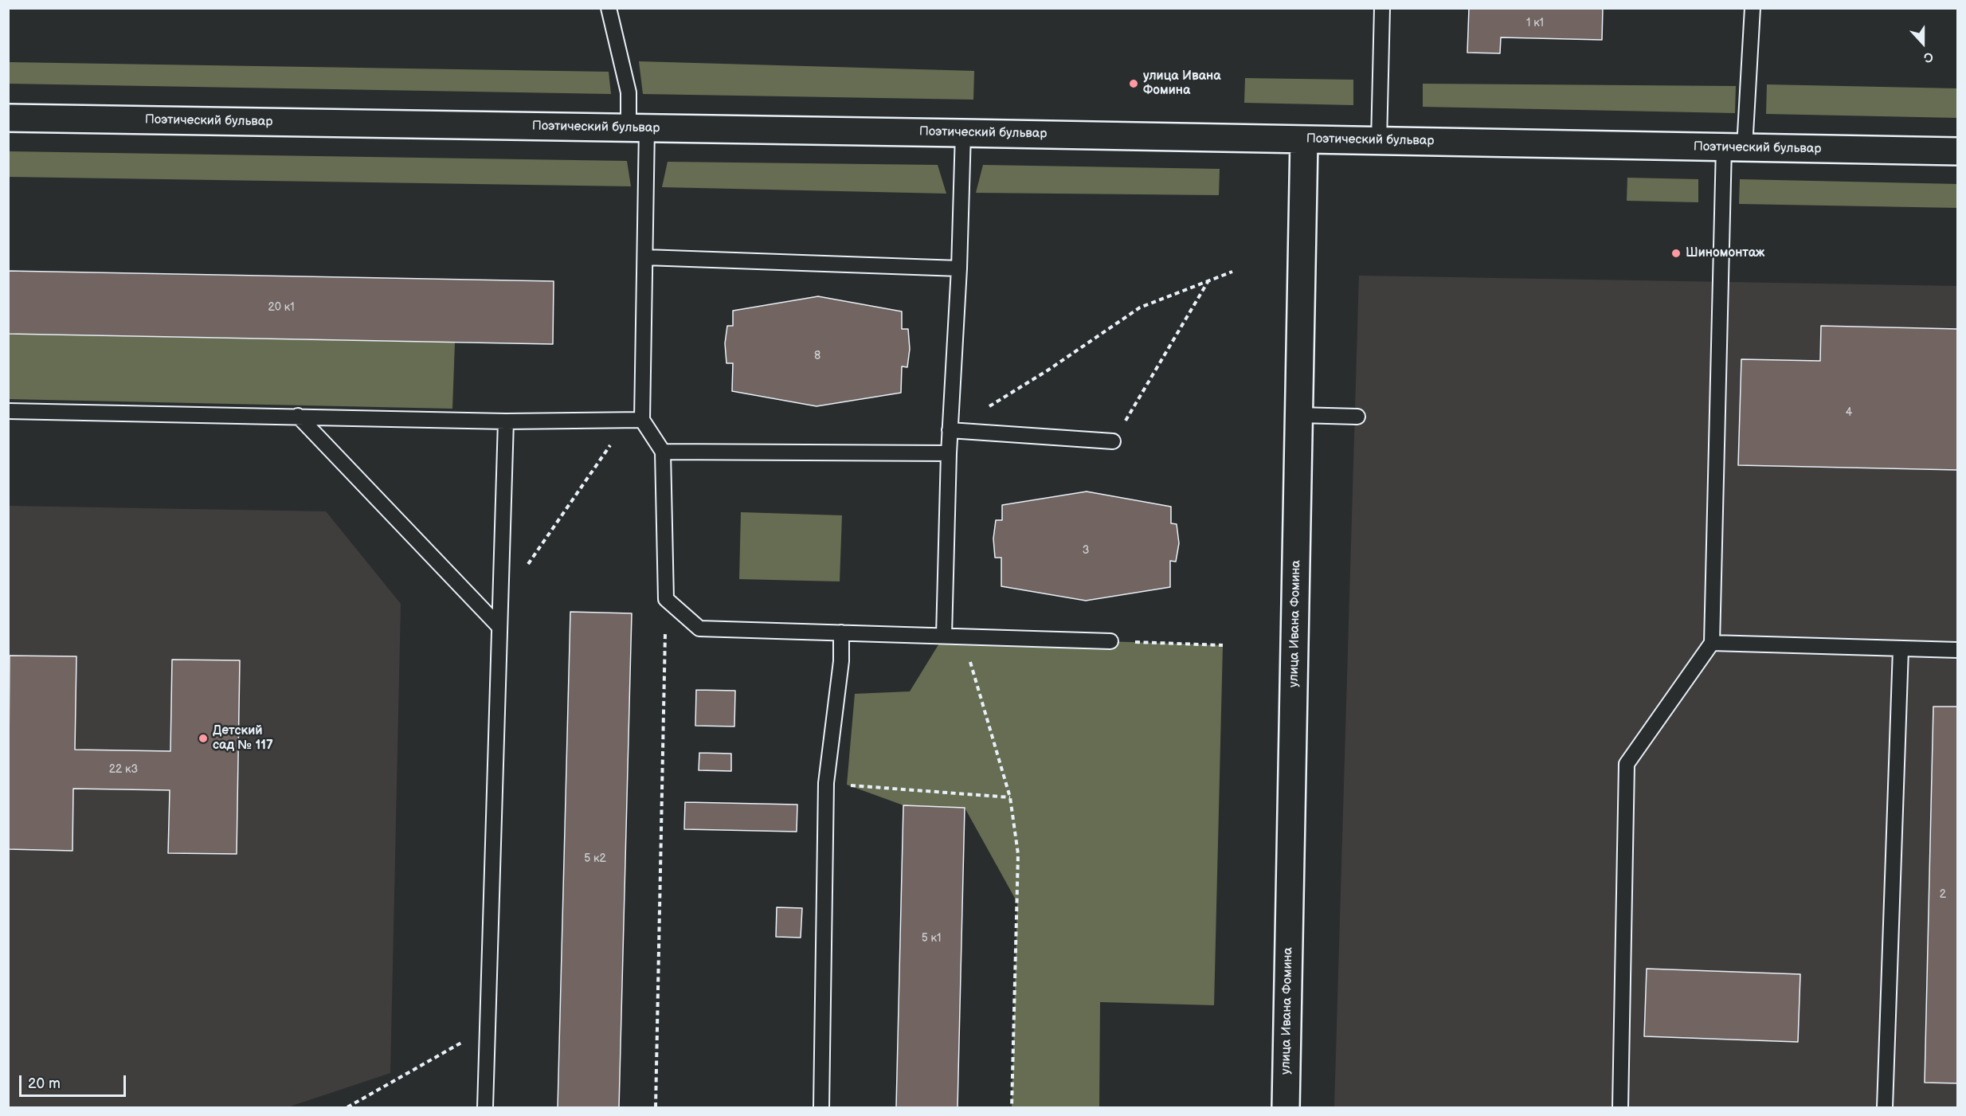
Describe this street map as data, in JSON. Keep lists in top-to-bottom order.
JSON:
{
  "streets": {
    "street": ["Поэтический бульвар", "улица Ивана Фомина"]
  },
  "crossings": [
    ["Поэтический бульвар", "улица Ивана Фомина"]
  ],
  "places": ["улица Ивана Фомина", "Шиномонтаж", "Детский сад № 117"],
  "house_numbers": [
    "1 к1",
    "20 к1",
    "8",
    "4",
    "3",
    "22 к3",
    "5 к2",
    "2",
    "5 к1"
  ],
  "scale_bar": "20 m",
  "north": "bottom"
}
